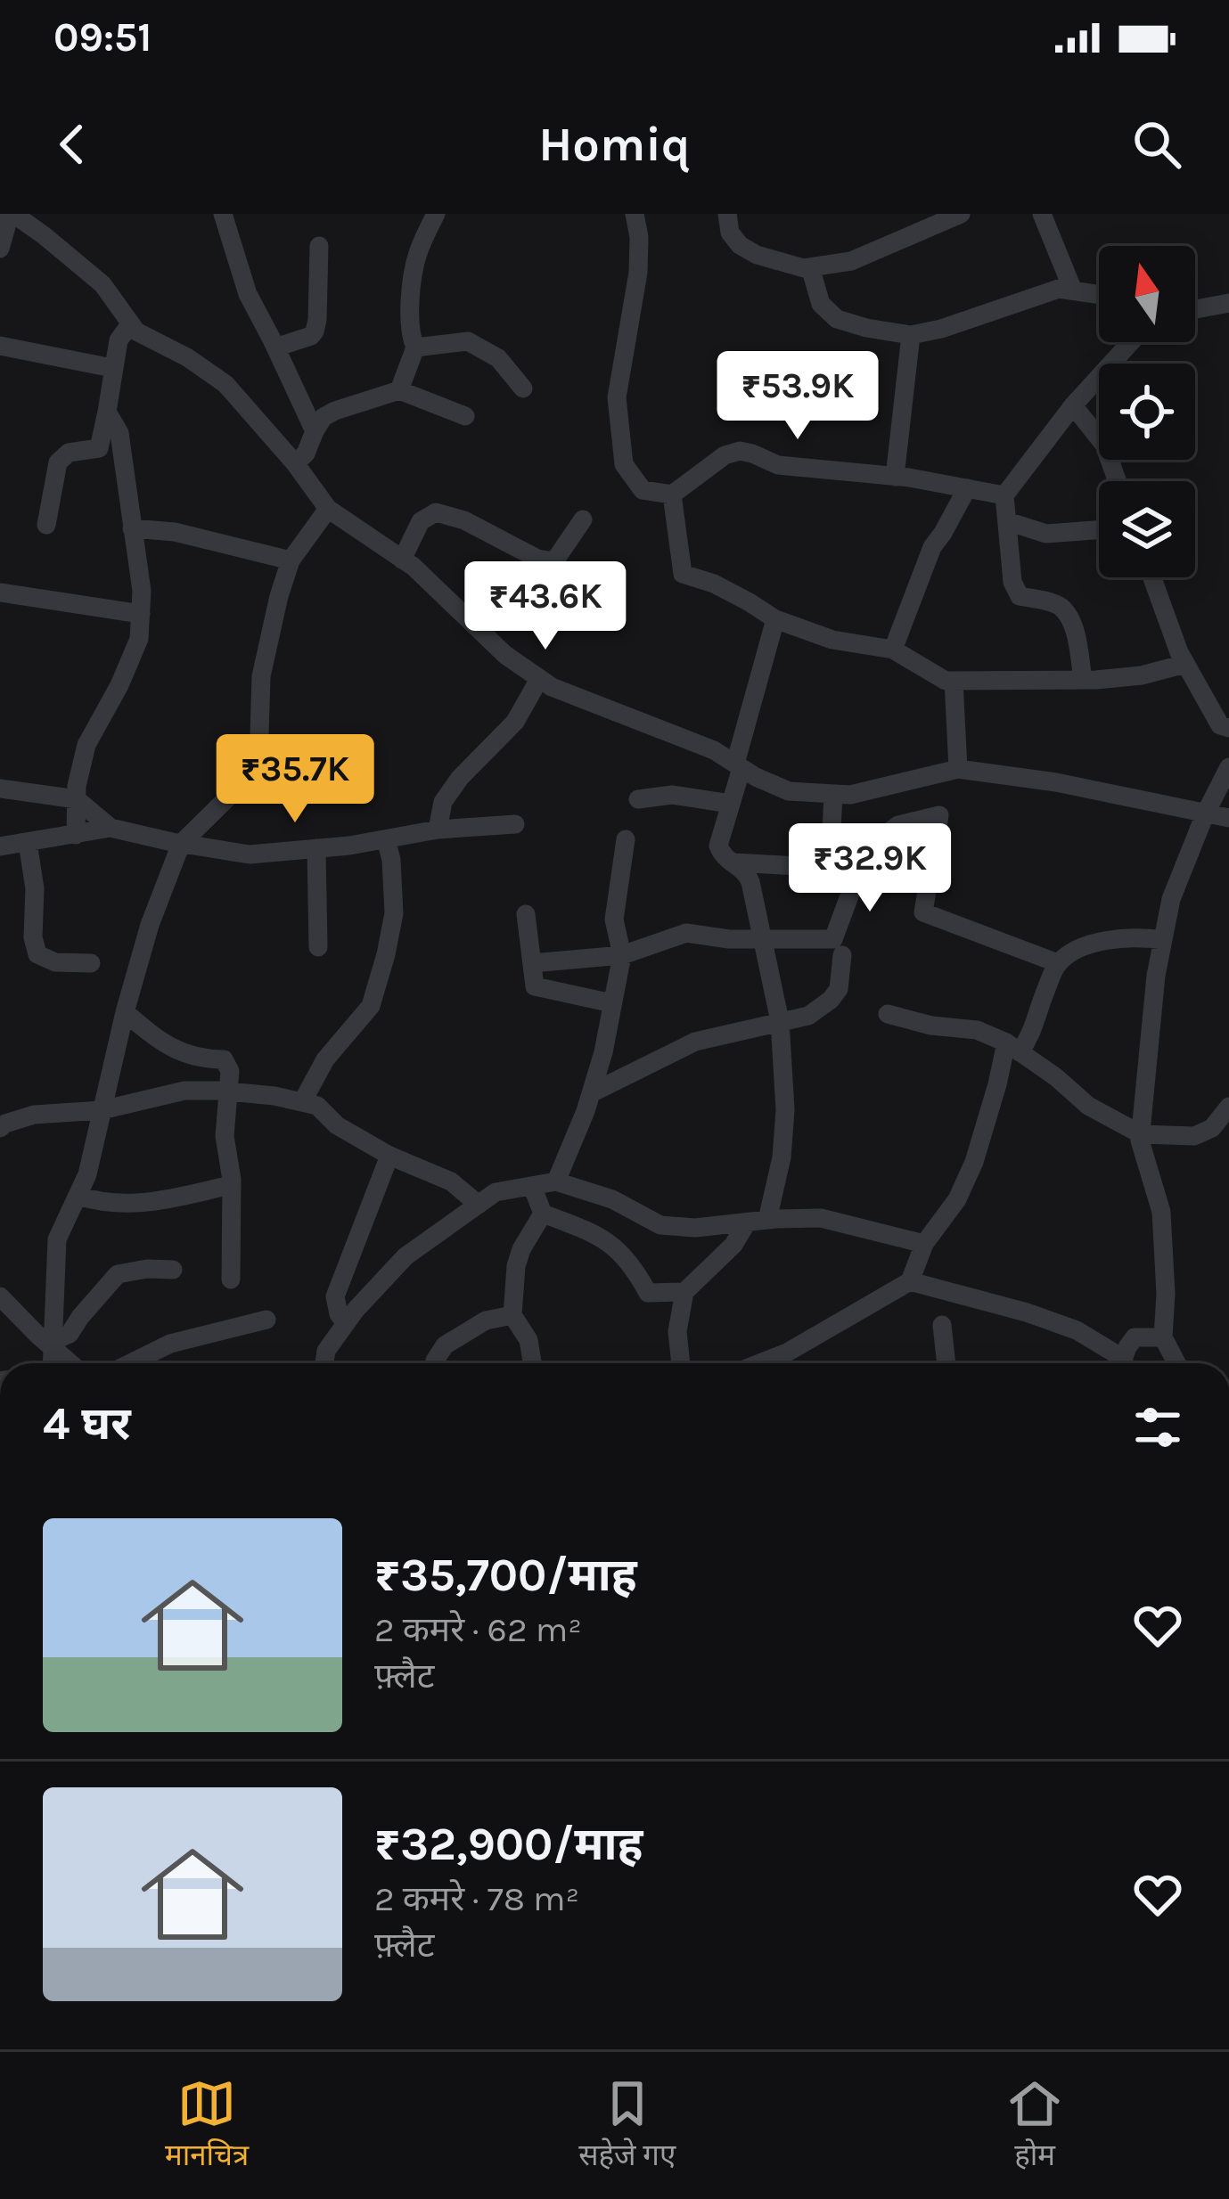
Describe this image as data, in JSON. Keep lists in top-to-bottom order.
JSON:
{
  "north": "top",
  "page": {
    "status": "09:51",
    "header": "Homiq",
    "price": [
      "₹53.9K",
      "₹43.6K",
      "₹35.7K",
      "₹32.9K"
    ],
    "heading": "4 घर",
    "list": [
      {
        "name": "₹35,700/माह",
        "note": "2 कमरे · 62 m² · फ़्लैट"
      },
      {
        "name": "₹32,900/माह",
        "note": "2 कमरे · 78 m² · फ़्लैट"
      }
    ],
    "tabs": ["मानचित्र", "सहेजे गए", "होम"]
  }
}
